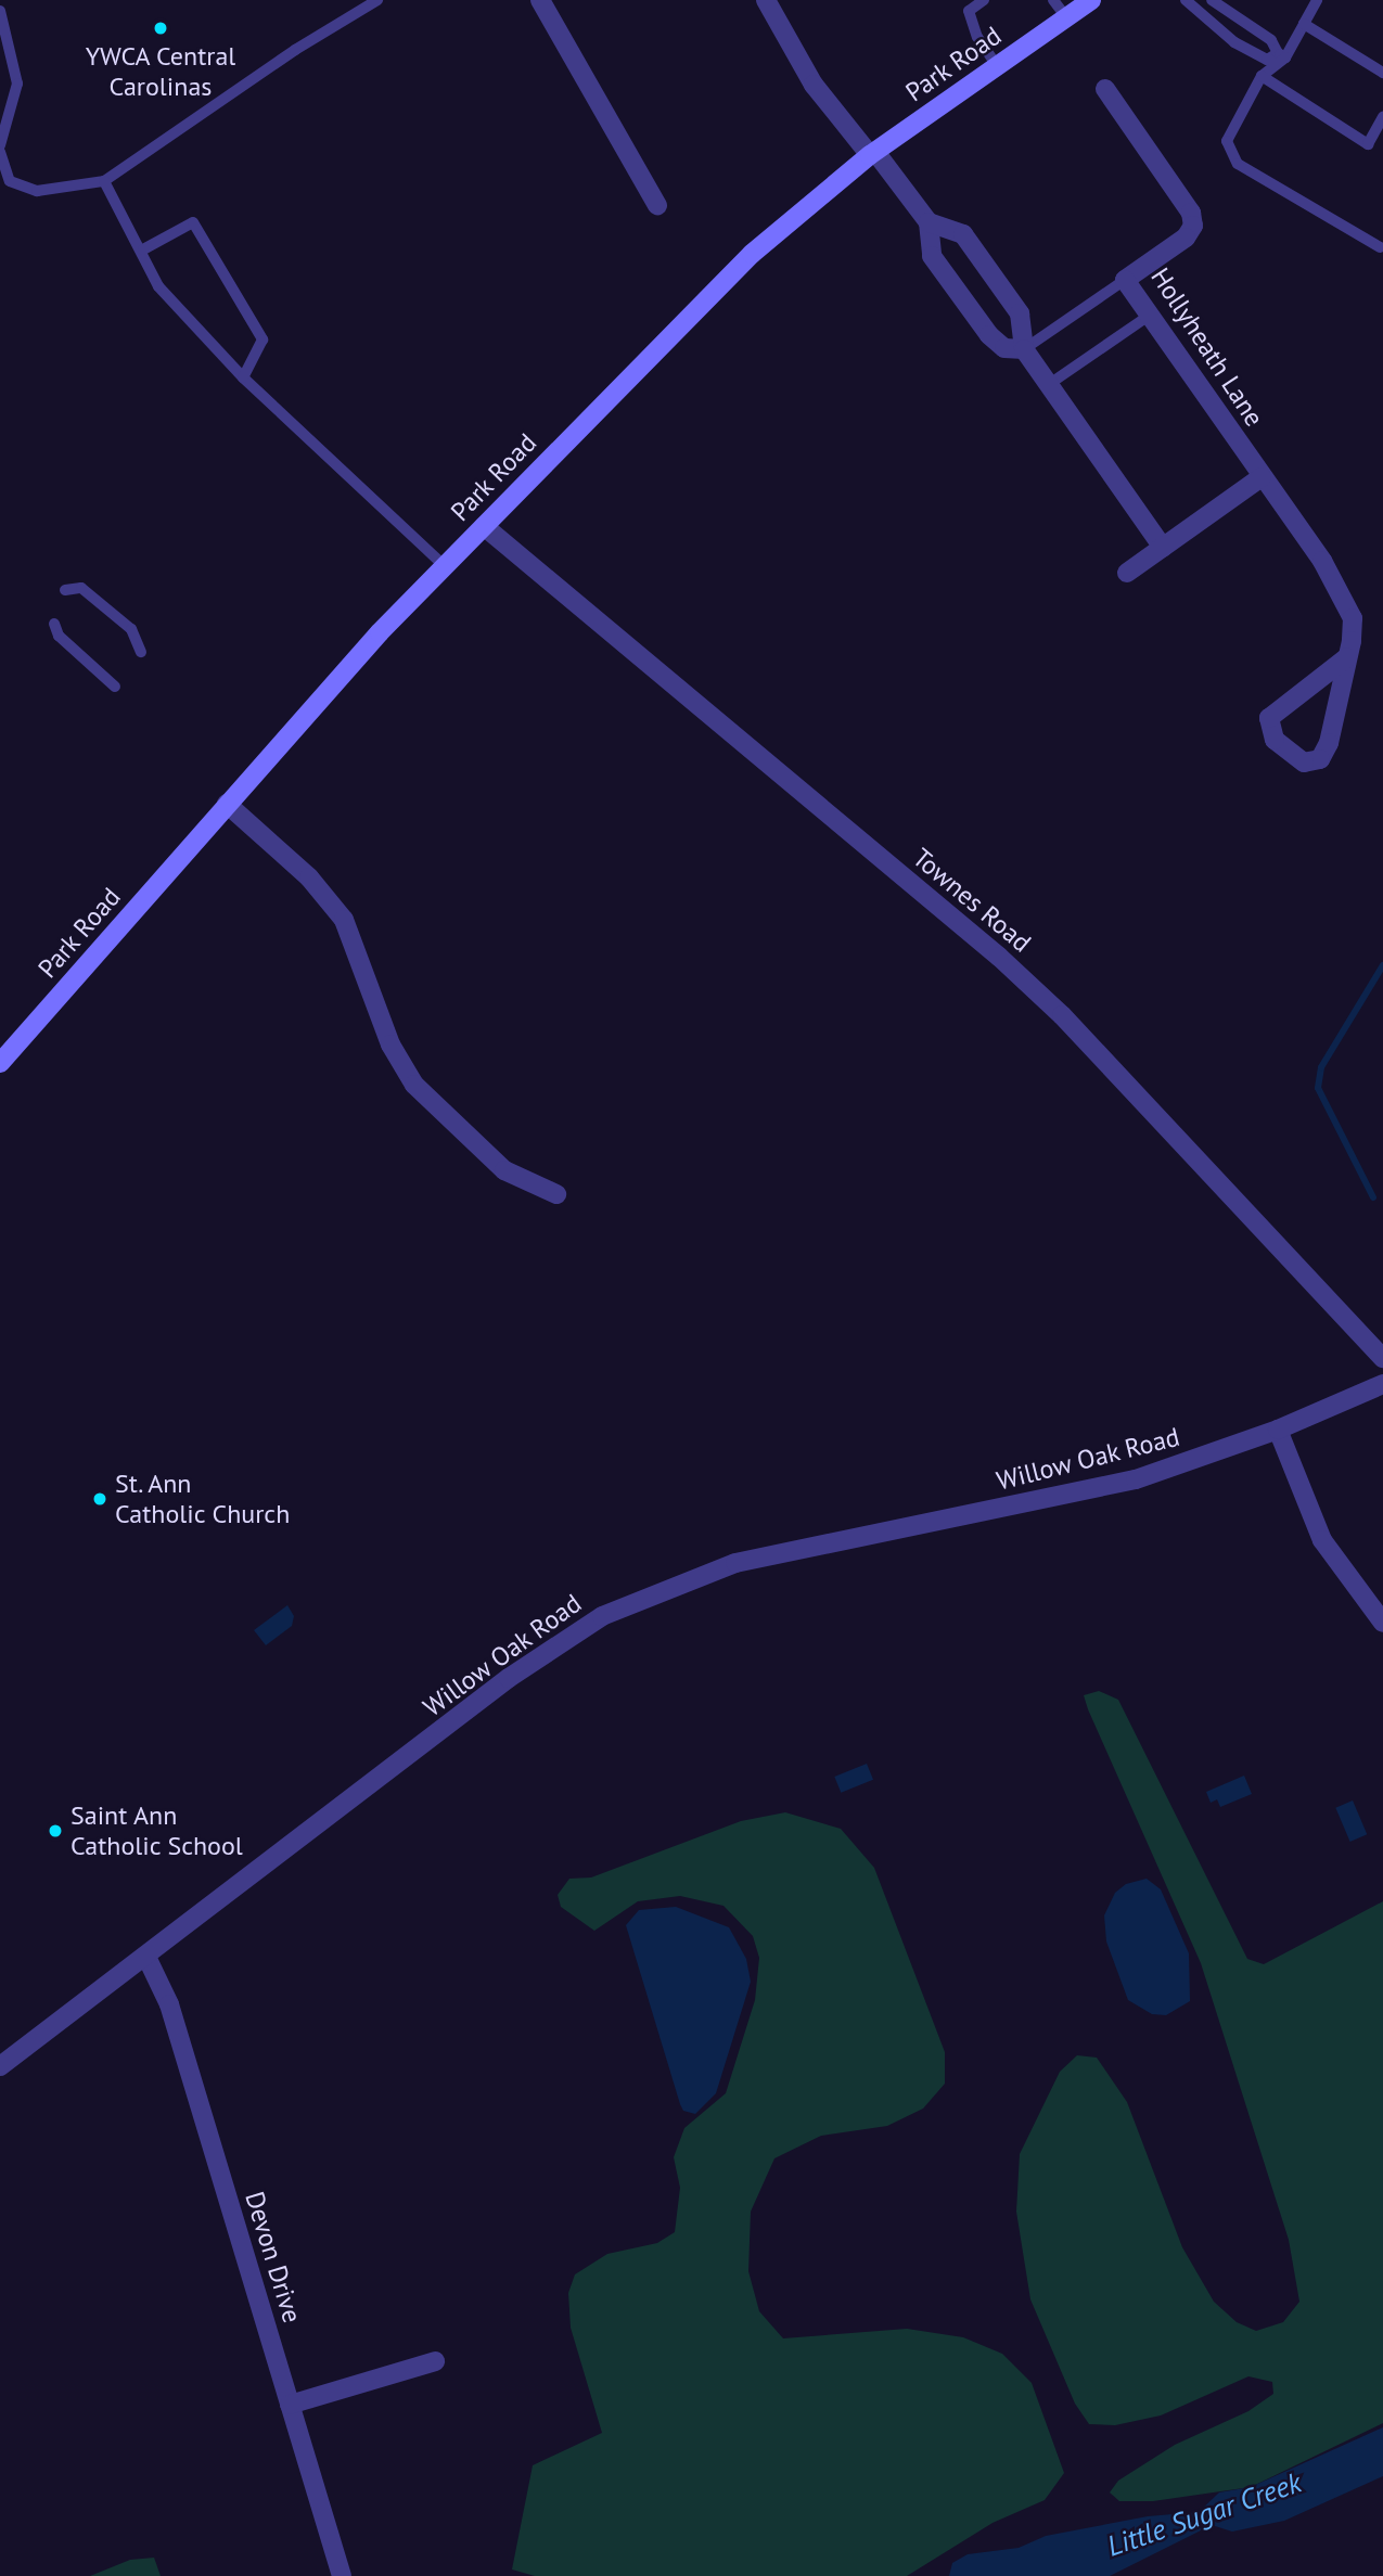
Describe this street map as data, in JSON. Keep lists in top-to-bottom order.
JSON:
{
  "streets": {
    "main road": ["Park Road"],
    "street": [
      "Hollyheath Lane",
      "Townes Road",
      "Willow Oak Road",
      "Devon Drive"
    ]
  },
  "crossings": [
    ["Park Road", "Townes Road"],
    ["Willow Oak Road", "Devon Drive"]
  ],
  "water": ["Little Sugar Creek"],
  "places": ["YWCA Central Carolinas", "St. Ann Catholic Church", "Saint Ann Catholic School"]
}
